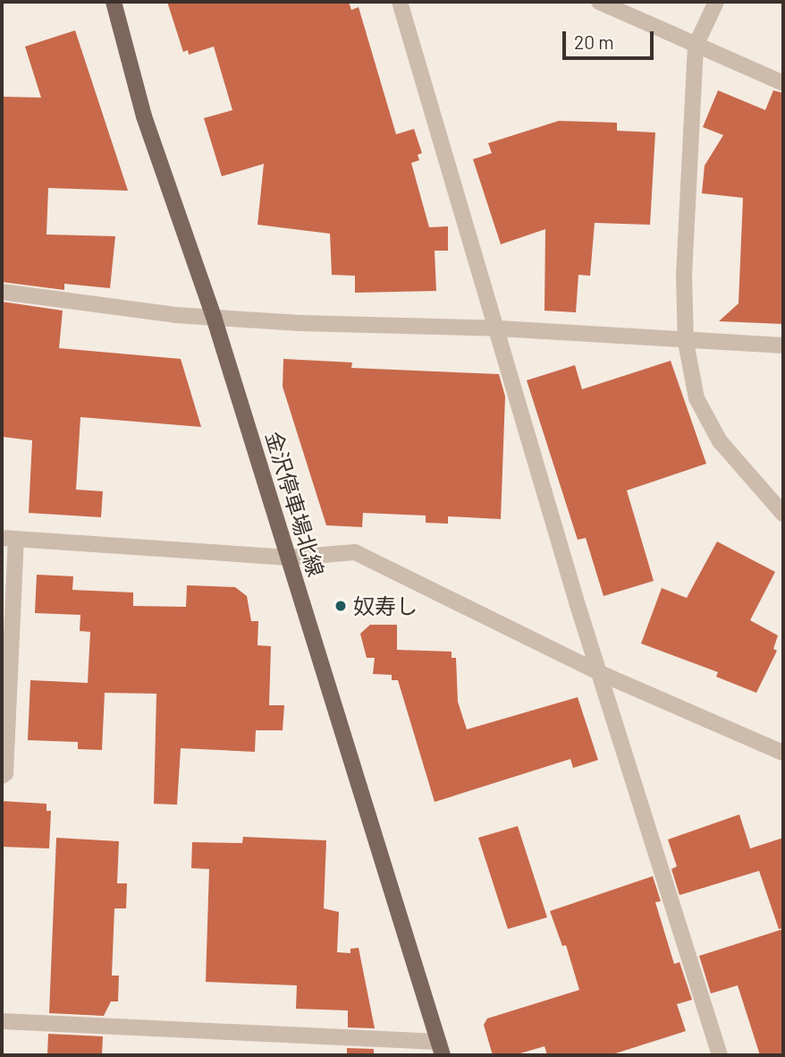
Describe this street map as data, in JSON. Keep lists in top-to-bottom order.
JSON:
{
  "streets": {
    "main road": ["金沢停車場北線"]
  },
  "places": ["奴寿し"],
  "scale_bar": "20 m"
}
